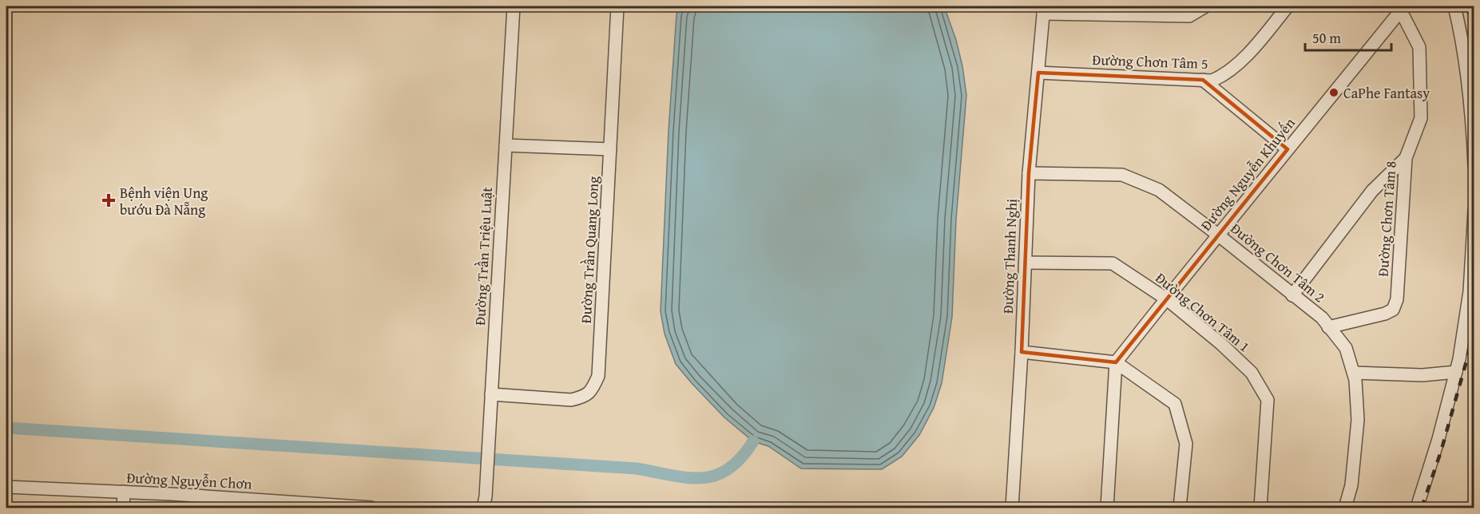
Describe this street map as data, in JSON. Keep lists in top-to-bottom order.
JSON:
{
  "streets": {
    "street": [
      "Đường Chơn Tâm 5",
      "Đường Nguyễn Khuyến",
      "Đường Chơn Tâm 8",
      "Đường Trần Quang Long",
      "Đường Trần Triệu Luật",
      "Đường Thanh Nghị",
      "Đường Chơn Tâm 2",
      "Đường Chơn Tâm 1",
      "Đường Nguyễn Chơn"
    ]
  },
  "crossings": [
    ["Đường Chơn Tâm 5", "Đường Thanh Nghị"],
    ["Đường Nguyễn Khuyến", "Đường Chơn Tâm 8"],
    ["Đường Nguyễn Khuyến", "Đường Chơn Tâm 2"],
    ["Đường Nguyễn Khuyến", "Đường Chơn Tâm 1"],
    ["Đường Chơn Tâm 8", "Đường Chơn Tâm 2"],
    ["Đường Trần Quang Long", "Đường Trần Triệu Luật"],
    ["Đường Thanh Nghị", "Đường Chơn Tâm 2"],
    ["Đường Thanh Nghị", "Đường Chơn Tâm 1"]
  ],
  "places": {
    "other": ["CaPhe Fantasy"],
    "health": ["Bệnh viện Ung bướu Đà Nẵng"]
  },
  "scale_bar": "50 m"
}
